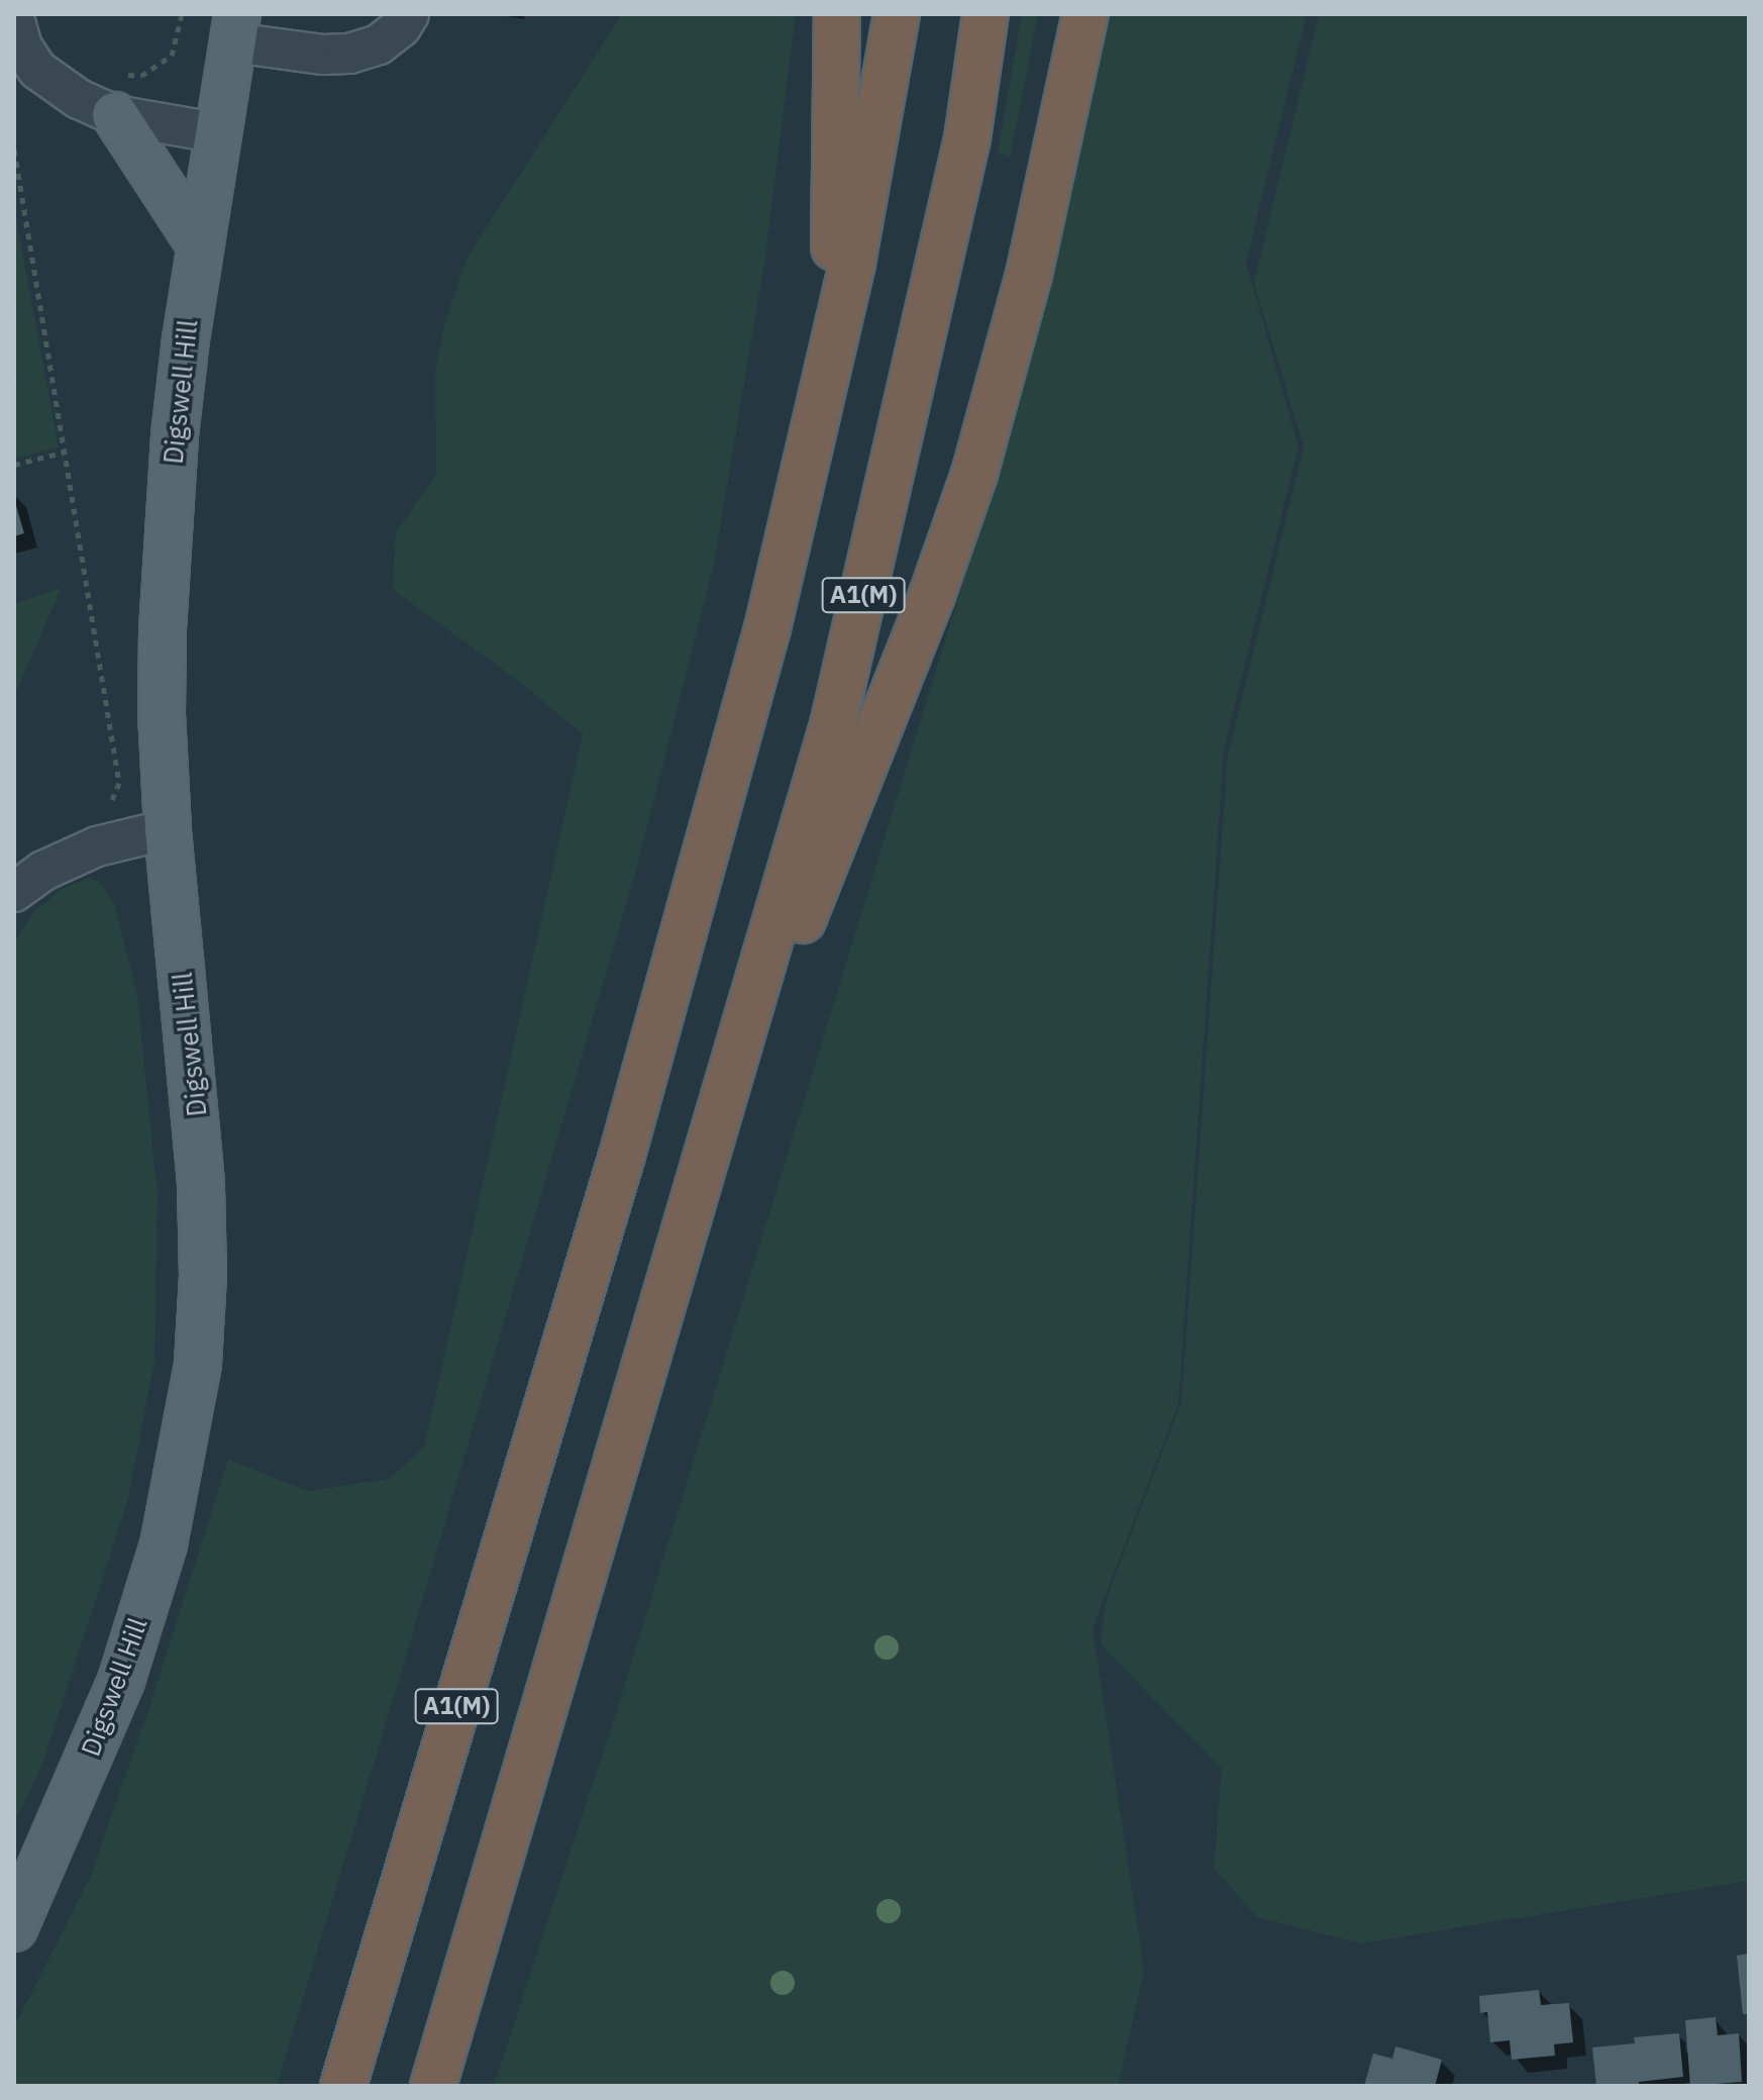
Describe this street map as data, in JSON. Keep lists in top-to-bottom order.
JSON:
{
  "streets": {
    "highway": ["A1(M)"],
    "main road": ["Digswell Hill"]
  }
}
